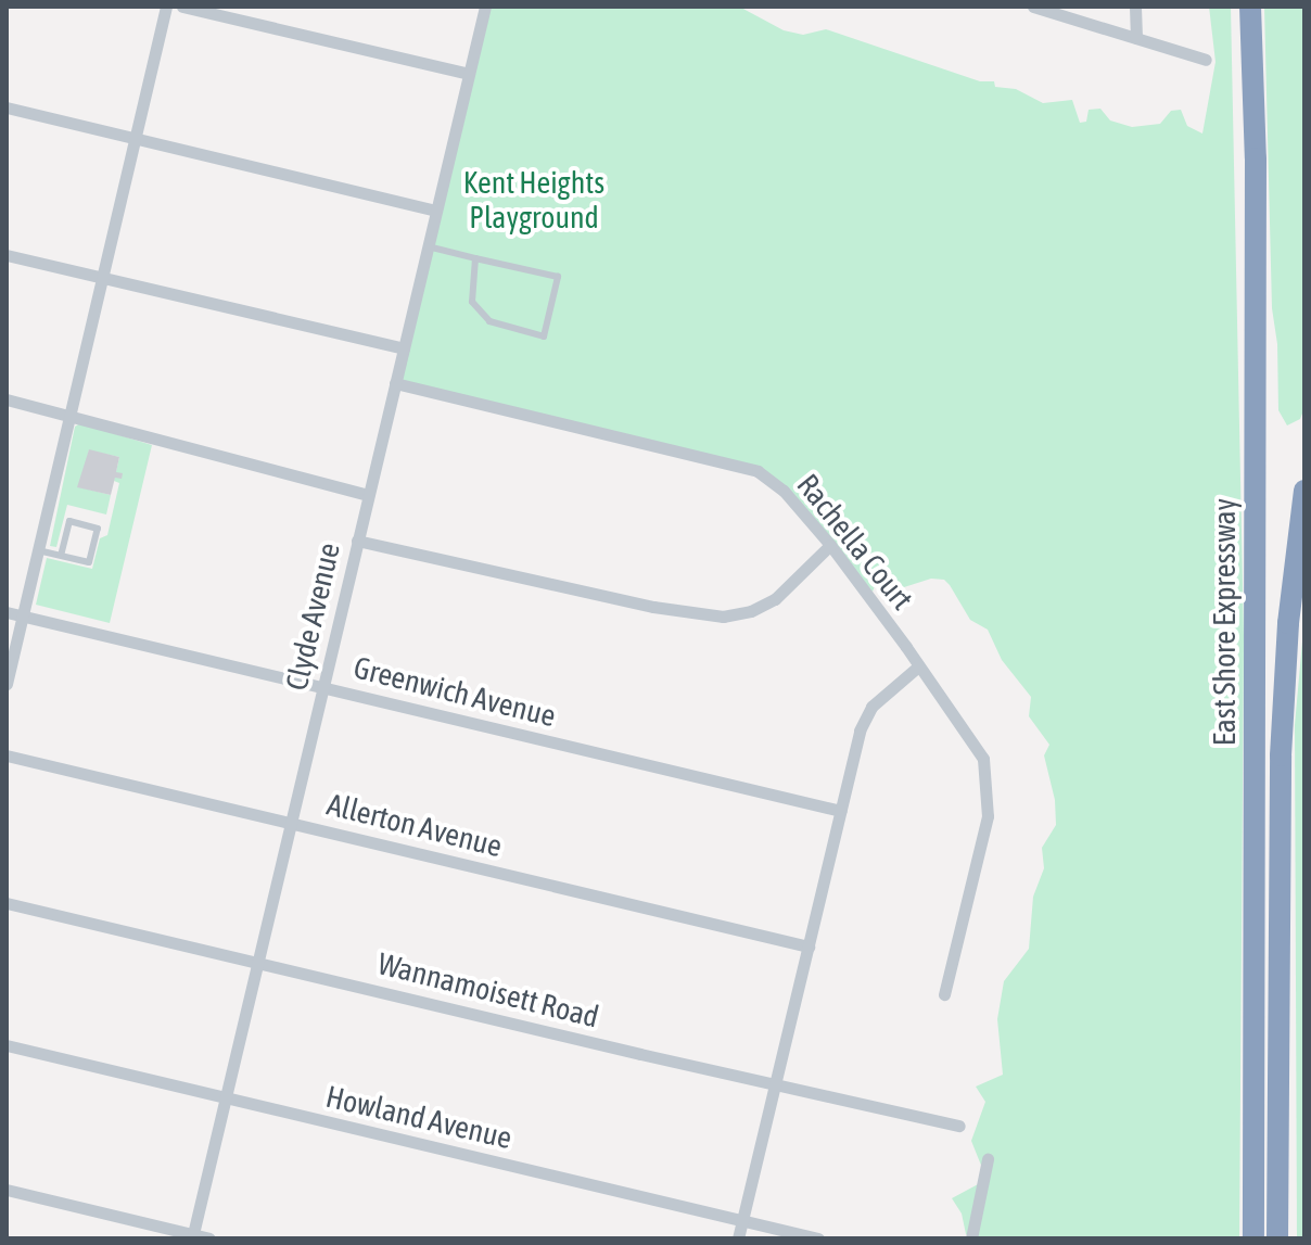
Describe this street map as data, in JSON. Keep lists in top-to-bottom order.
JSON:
{
  "streets": {
    "highway": ["East Shore Expressway"],
    "street": [
      "Rachella Court",
      "Clyde Avenue",
      "Greenwich Avenue",
      "Allerton Avenue",
      "Wannamoisett Road",
      "Howland Avenue"
    ]
  },
  "crossings": [
    ["Rachella Court", "Clyde Avenue"],
    ["Clyde Avenue", "Greenwich Avenue"],
    ["Clyde Avenue", "Allerton Avenue"],
    ["Clyde Avenue", "Wannamoisett Road"],
    ["Clyde Avenue", "Howland Avenue"]
  ],
  "parks": ["Kent Heights Playground"]
}
